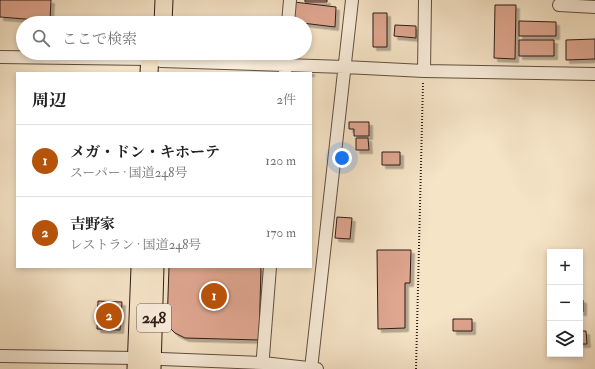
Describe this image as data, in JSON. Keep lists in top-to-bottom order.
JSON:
{
  "streets": {
    "highway": ["248"]
  },
  "page": {
    "search": "ここで検索",
    "heading": ["周辺", "2件"],
    "list": [
      {
        "mark": "1",
        "name": "メガ・ドン・キホーテ",
        "note": "スーパー · 国道248号",
        "value": "120 m"
      },
      {
        "mark": "2",
        "name": "吉野家",
        "note": "レストラン · 国道248号",
        "value": "170 m"
      }
    ],
    "map_buttons": ["+", "−"],
    "pins": ["1", "2"]
  }
}
